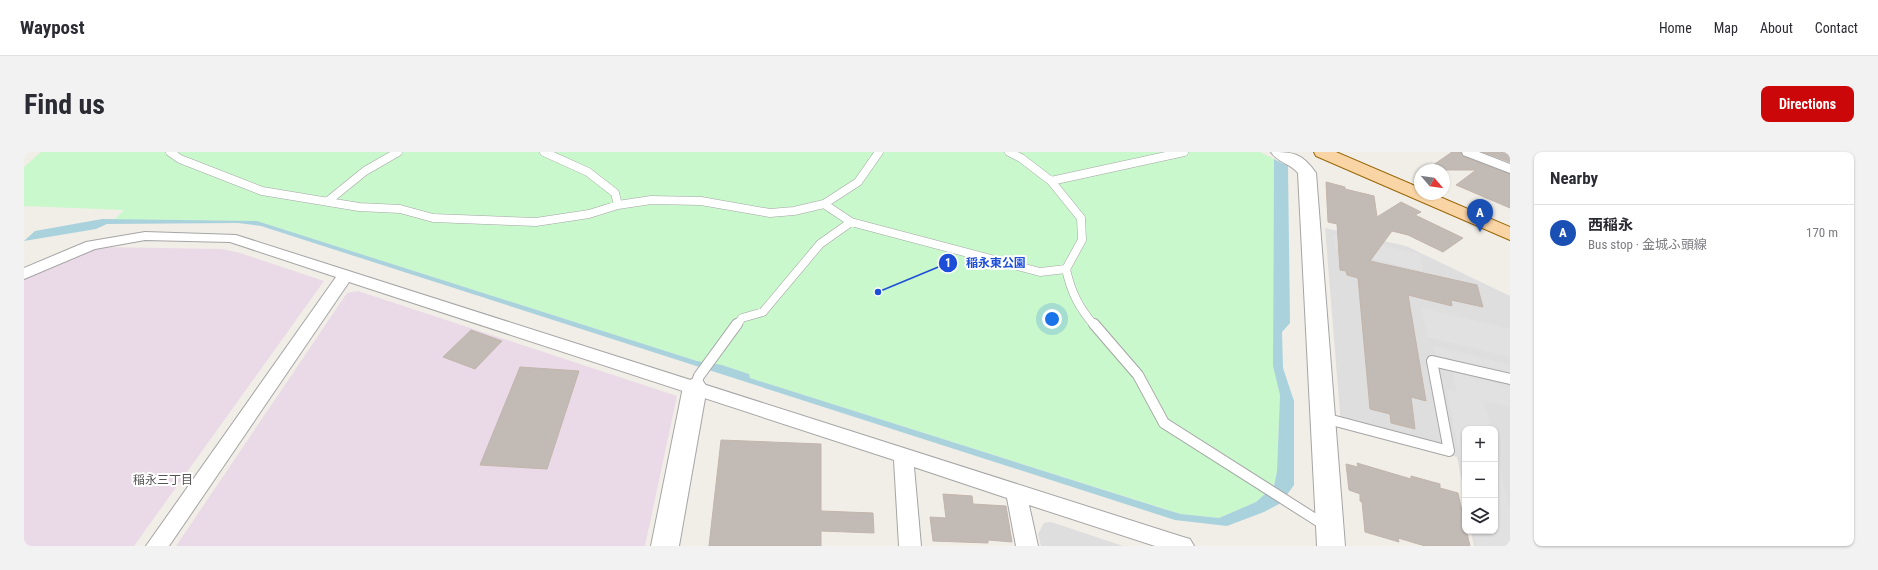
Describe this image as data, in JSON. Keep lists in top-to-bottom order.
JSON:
{
  "districts": ["稲永三丁目"],
  "places": ["稲永東公園"],
  "north": "bottom right",
  "page": {
    "header": "Waypost",
    "nav": [
      "Home",
      "Map",
      "About",
      "Contact"
    ],
    "buttons": "Directions",
    "title": "Find us",
    "heading": "Nearby",
    "pins": "A",
    "list": [
      {
        "mark": "A",
        "name": "西稲永",
        "note": "Bus stop · 金城ふ頭線",
        "value": "170 m"
      }
    ],
    "map_buttons": ["+", "−"]
  }
}
